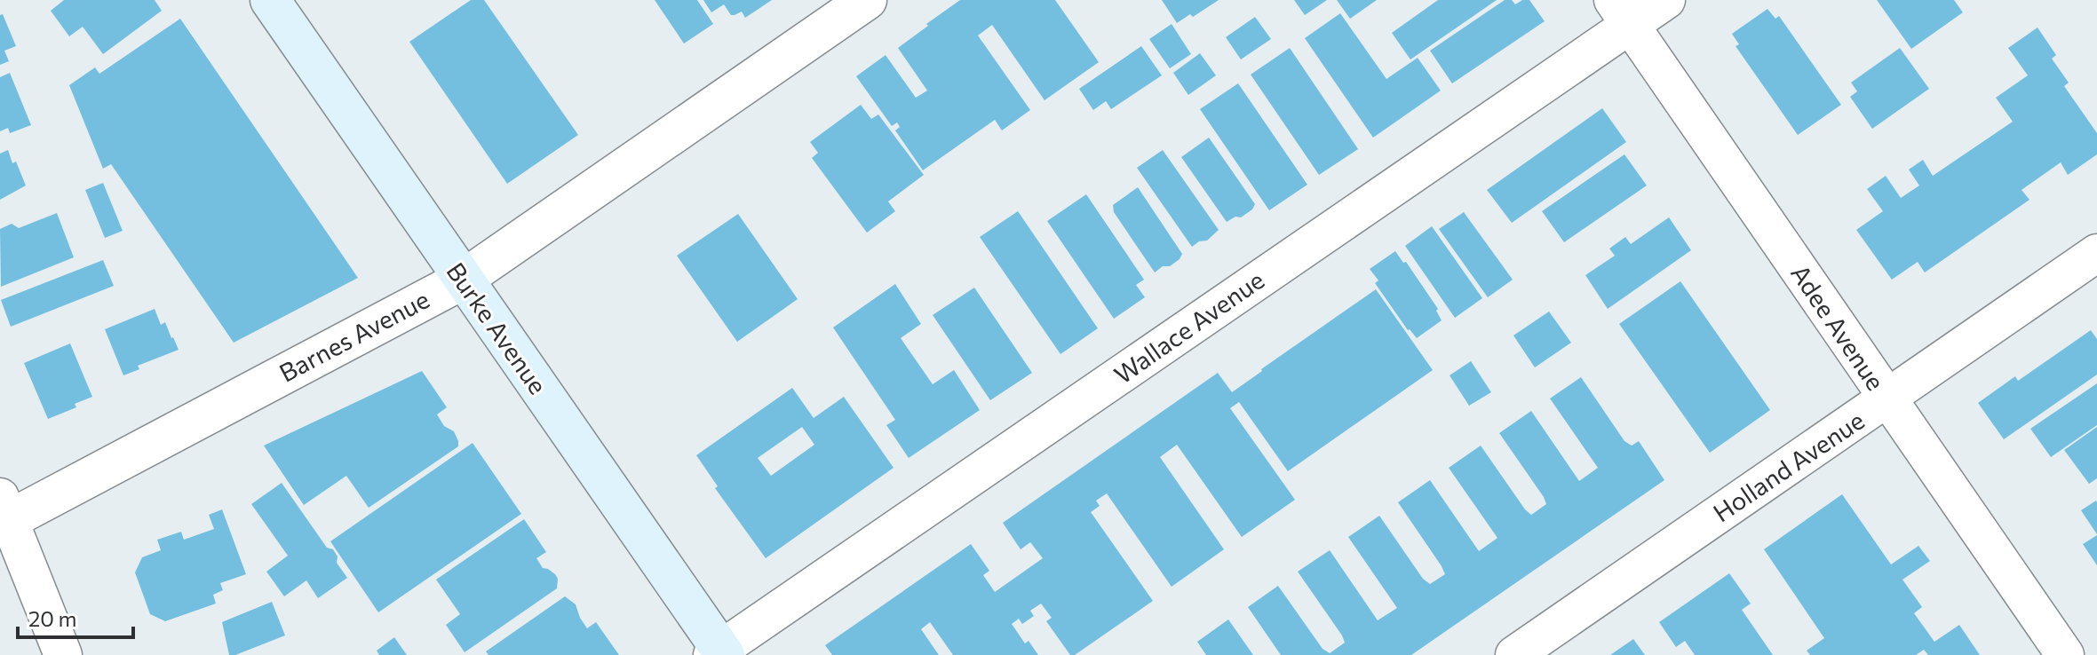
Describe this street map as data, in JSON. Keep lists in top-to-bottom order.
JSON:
{
  "streets": {
    "main road": ["Burke Avenue"],
    "street": [
      "Wallace Avenue",
      "Adee Avenue",
      "Barnes Avenue",
      "Holland Avenue"
    ]
  },
  "crossings": [
    ["Wallace Avenue", "Adee Avenue"],
    ["Wallace Avenue", "Burke Avenue"],
    ["Adee Avenue", "Holland Avenue"],
    ["Burke Avenue", "Barnes Avenue"]
  ],
  "scale_bar": "20 m"
}
